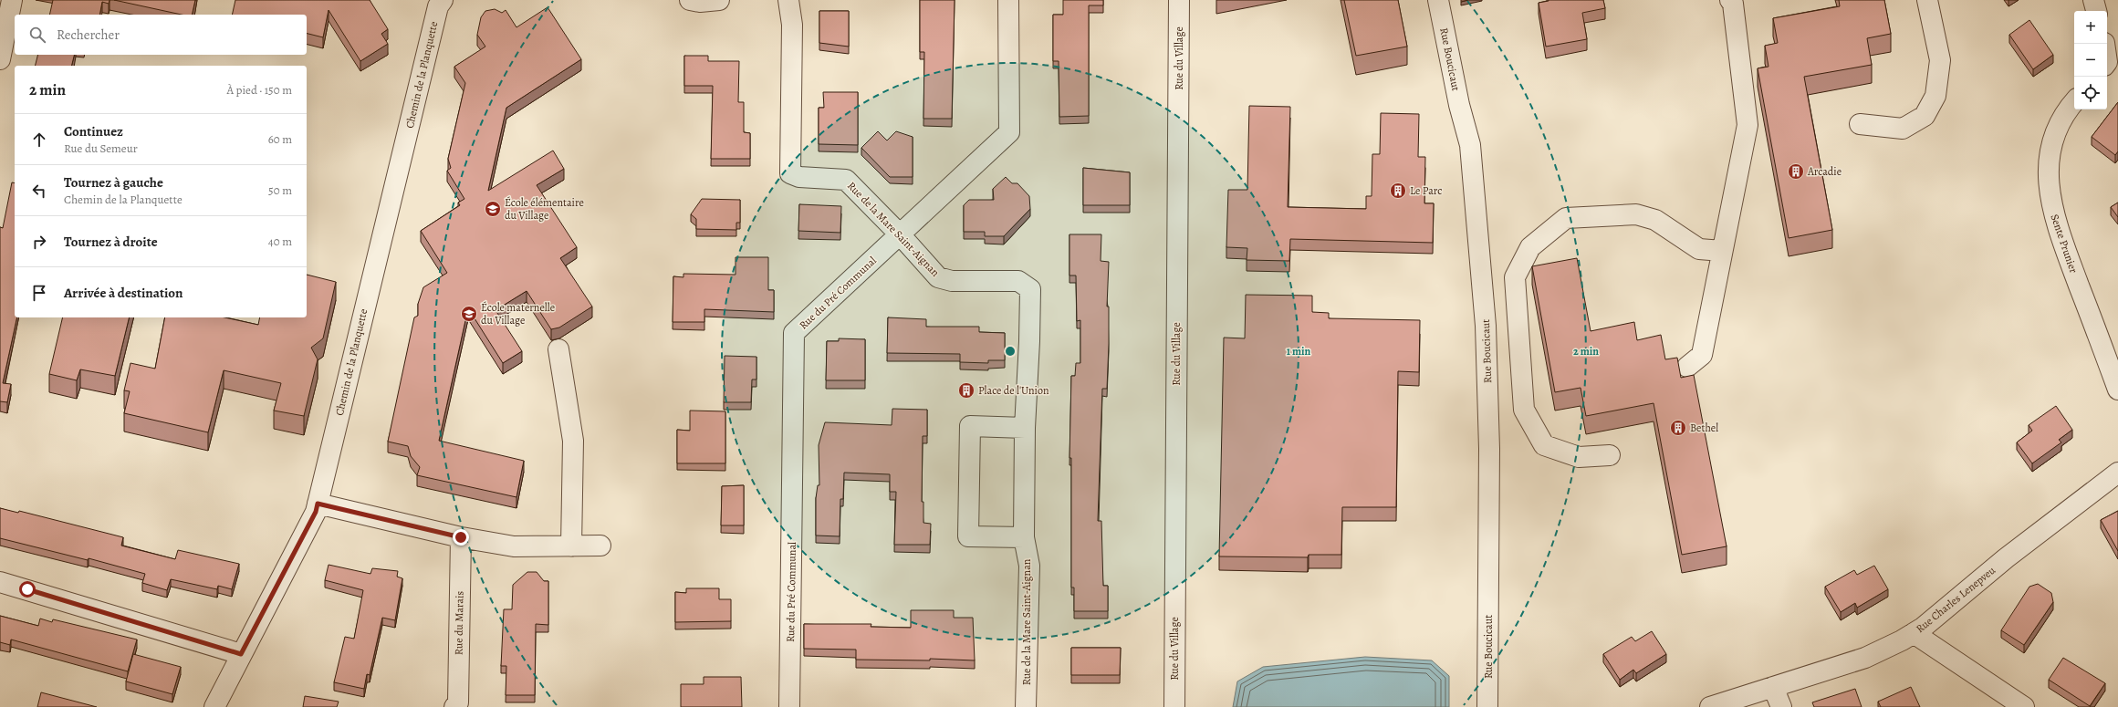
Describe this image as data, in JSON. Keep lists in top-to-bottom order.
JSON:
{
  "streets": {
    "street": [
      "Rue du Village",
      "Rue Boucicaut",
      "Chemin de la Planquette",
      "Rue de la Mare Saint-Aignan",
      "Sente Prunier",
      "Rue du Pré Communal",
      "Rue Charles Lenepveu",
      "Rue du Marais"
    ]
  },
  "crossings": [
    ["Rue de la Mare Saint-Aignan", "Rue du Pré Communal"]
  ],
  "places": {
    "building": [
      "Arcadie",
      "Le Parc",
      "Place de l'Union",
      "Bethel"
    ],
    "school or university": ["École élémentaire du Village", "École maternelle du Village"]
  },
  "page": {
    "map_buttons": ["+", "−"],
    "search": "Rechercher",
    "heading": ["2 min", "À pied · 150 m"],
    "list": [
      ["Continuez", "Rue du Semeur", "60 m"],
      ["Tournez à gauche", "Chemin de la Planquette", "50 m"],
      ["Tournez à droite", "40 m"],
      "Arrivée à destination"
    ]
  },
  "rings": ["1 min", "2 min"]
}
